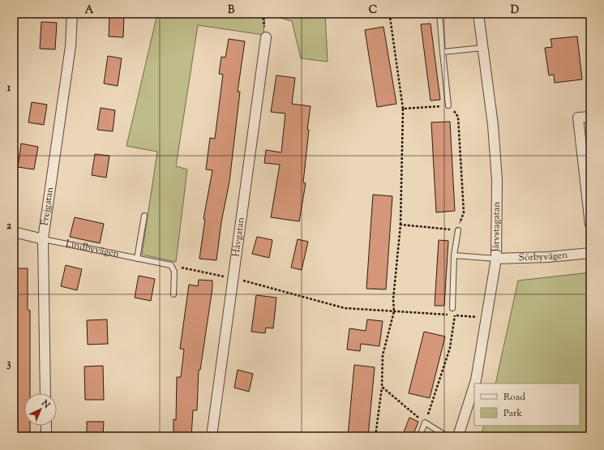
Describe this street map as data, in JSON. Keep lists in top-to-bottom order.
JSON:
{
  "streets": {
    "street": [
      "Frejgatan",
      "Järvstagatan",
      "Håvgatan",
      "Lindbyvägen",
      "Sörbyvägen"
    ]
  },
  "crossings": [
    ["Frejgatan", "Lindbyvägen"],
    ["Järvstagatan", "Sörbyvägen"]
  ],
  "legend": ["Road", "Park"],
  "north": "top right",
  "grid": {
    "columns": [
      "A",
      "B",
      "C",
      "D"
    ],
    "rows": ["1", "2", "3"]
  }
}
